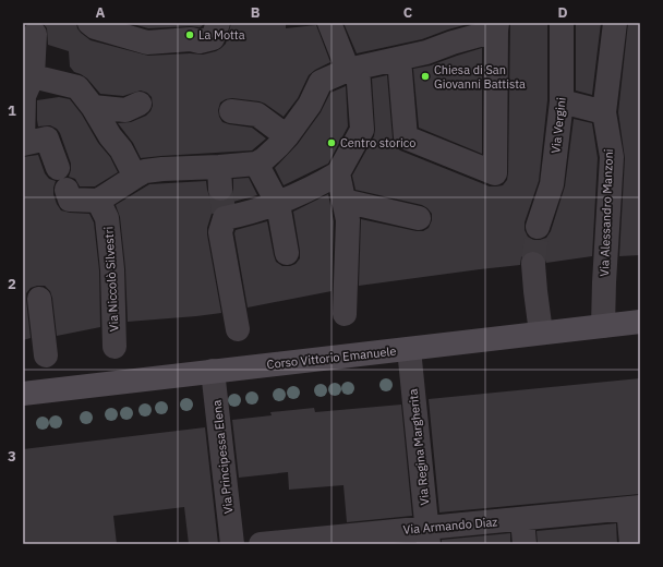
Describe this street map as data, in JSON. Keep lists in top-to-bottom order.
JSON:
{
  "streets": {
    "street": [
      "Via Vergini",
      "Via Alessandro Manzoni",
      "Via Niccolò Silvestri",
      "Corso Vittorio Emanuele",
      "Via Regina Margherita",
      "Via Principessa Elena",
      "Via Armando Diaz"
    ]
  },
  "crossings": [
    ["Via Alessandro Manzoni", "Corso Vittorio Emanuele"],
    ["Corso Vittorio Emanuele", "Via Regina Margherita"],
    ["Corso Vittorio Emanuele", "Via Principessa Elena"],
    ["Via Regina Margherita", "Via Armando Diaz"]
  ],
  "places": ["La Motta", "Chiesa di San Giovanni Battista", "Centro storico"],
  "grid": {
    "columns": [
      "A",
      "B",
      "C",
      "D"
    ],
    "rows": ["1", "2", "3"]
  }
}
